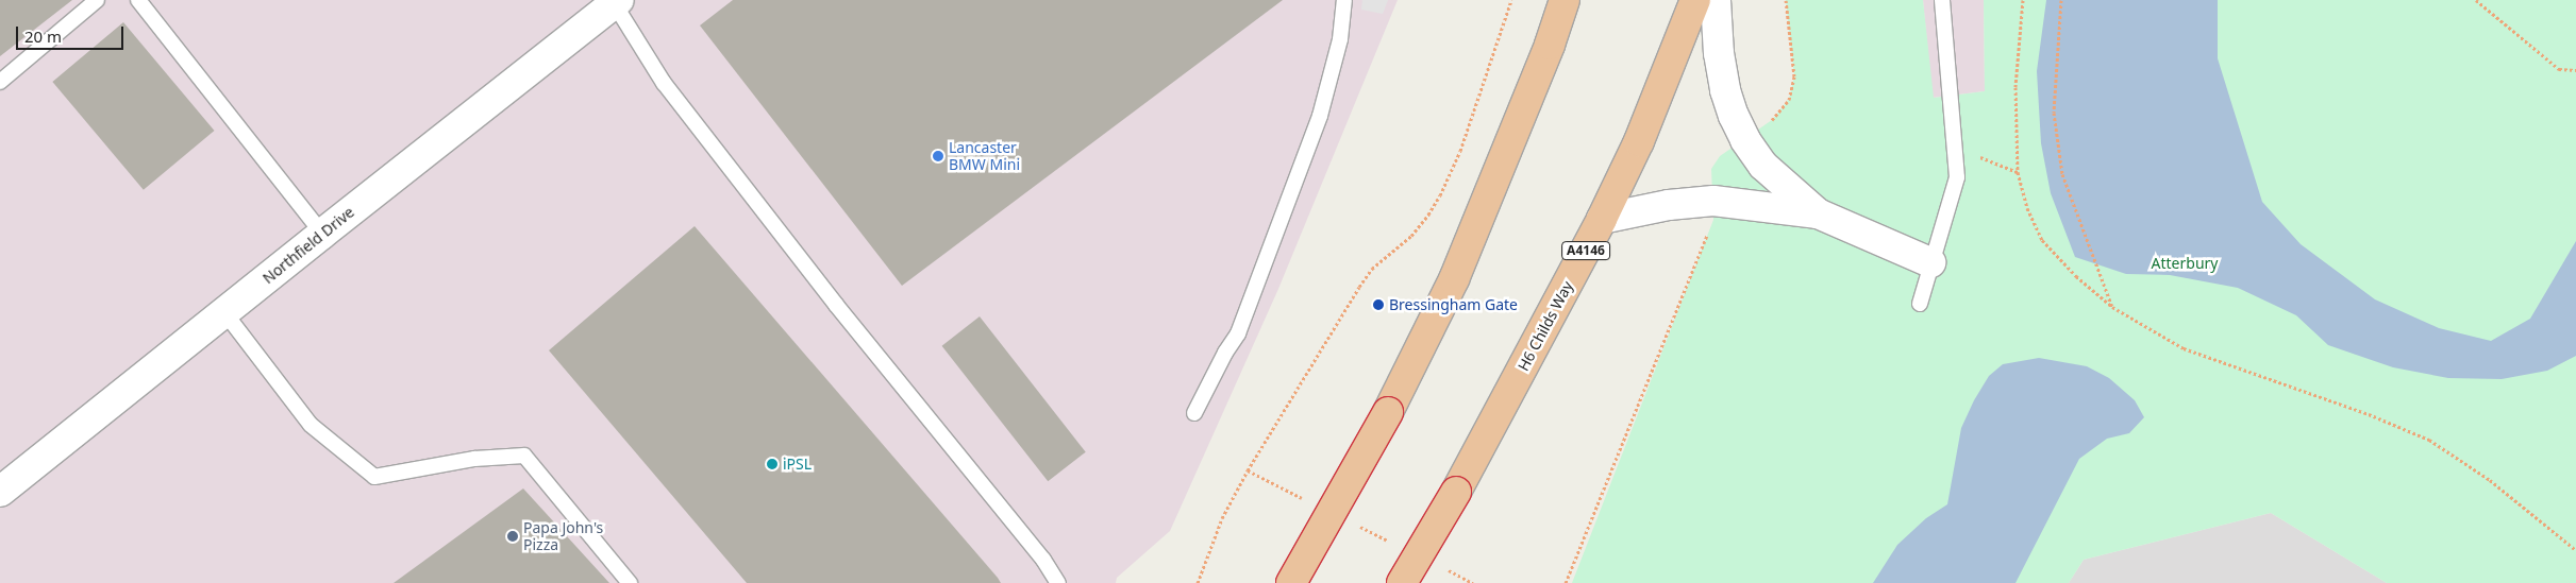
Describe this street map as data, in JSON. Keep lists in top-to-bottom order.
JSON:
{
  "streets": {
    "highway": ["A4146", "H6 Childs Way"],
    "street": ["Northfield Drive"]
  },
  "parks": ["Atterbury"],
  "places": [
    "Lancaster BMW Mini",
    "Bressingham Gate",
    "iPSL",
    "Papa John's Pizza"
  ],
  "scale_bar": "20 m"
}
